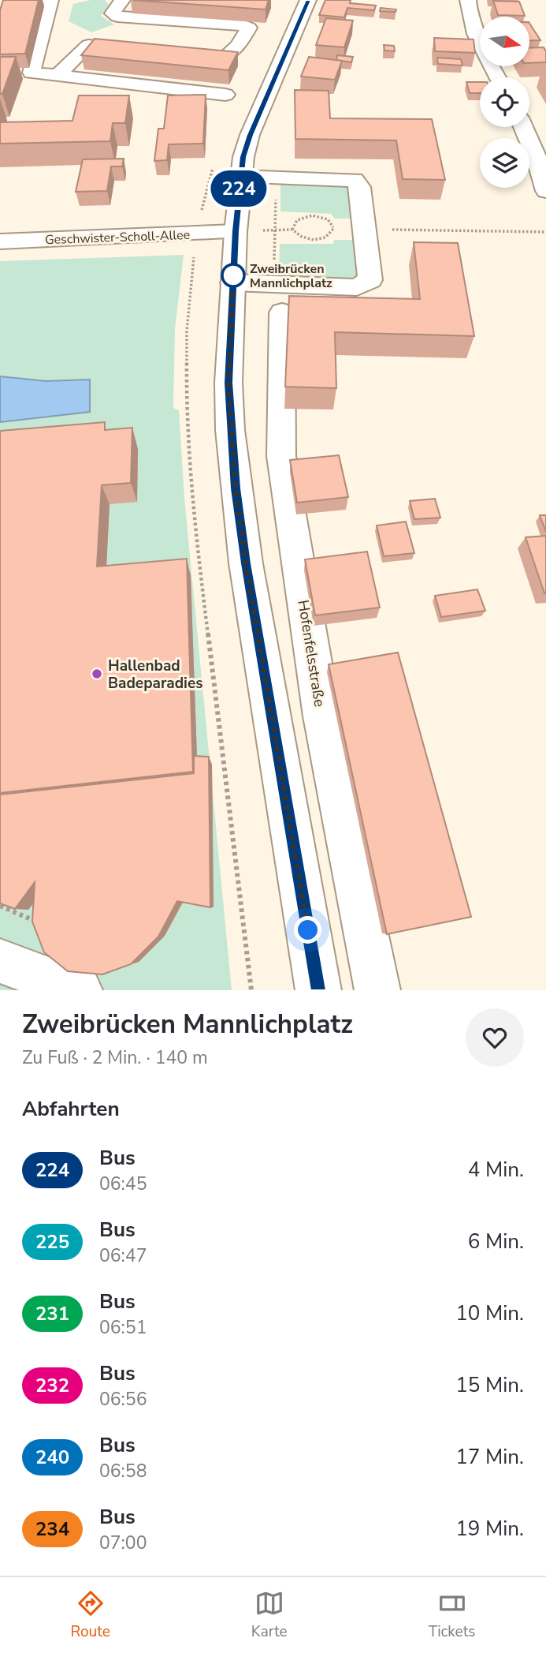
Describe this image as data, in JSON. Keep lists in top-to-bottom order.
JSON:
{
  "streets": {
    "main road": ["Geschwister-Scholl-Allee", "Hofenfelsstraße"]
  },
  "places": ["Zweibrücken Mannlichplatz", "Hallenbad Badeparadies"],
  "lines": ["bus line 224"],
  "north": "right",
  "page": {
    "on_map": "224",
    "heading": [
      ["Zweibrücken Mannlichplatz", "Zu Fuß · 2 Min. · 140 m"],
      "Abfahrten"
    ],
    "list": [
      {
        "mark": "224",
        "name": "Bus",
        "note": "06:45",
        "value": "4 Min."
      },
      {
        "mark": "225",
        "name": "Bus",
        "note": "06:47",
        "value": "6 Min."
      },
      {
        "mark": "231",
        "name": "Bus",
        "note": "06:51",
        "value": "10 Min."
      },
      {
        "mark": "232",
        "name": "Bus",
        "note": "06:56",
        "value": "15 Min."
      },
      {
        "mark": "240",
        "name": "Bus",
        "note": "06:58",
        "value": "17 Min."
      },
      {
        "mark": "234",
        "name": "Bus",
        "note": "07:00",
        "value": "19 Min."
      }
    ],
    "tabs": ["Route", "Karte", "Tickets"]
  }
}
